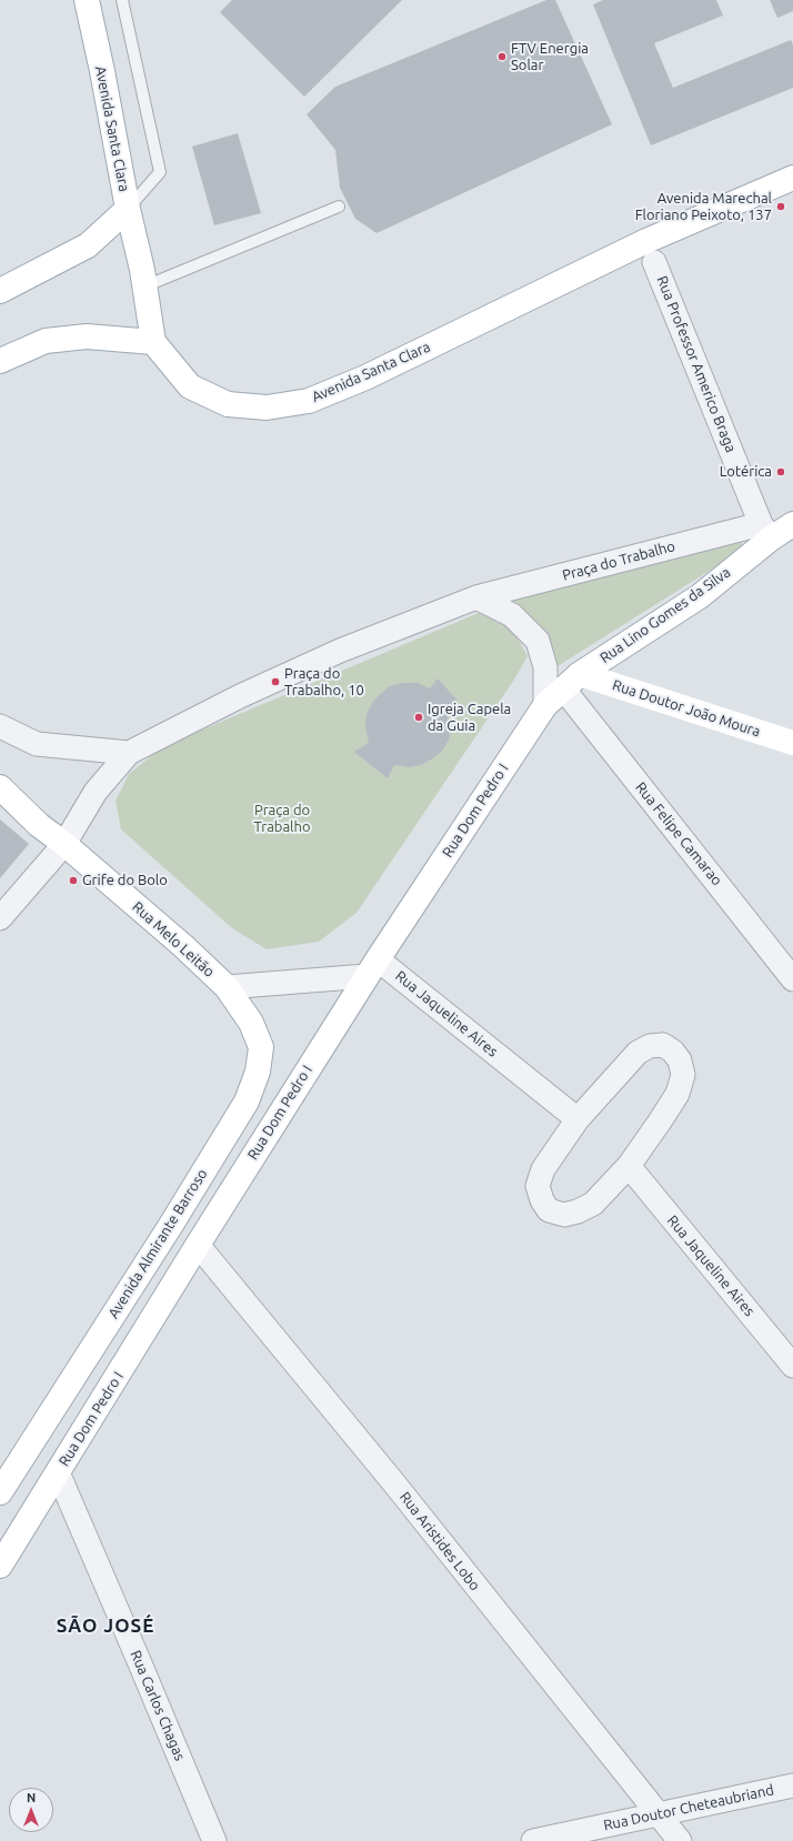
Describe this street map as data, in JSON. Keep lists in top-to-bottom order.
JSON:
{
  "streets": {
    "main road": [
      "Avenida Santa Clara",
      "Rua Lino Gomes da Silva",
      "Rua Doutor João Moura",
      "Rua Dom Pedro I",
      "Rua Melo Leitão",
      "Avenida Almirante Barroso"
    ],
    "street": [
      "Rua Professor Americo Braga",
      "Praça do Trabalho",
      "Rua Felipe Camarao",
      "Rua Jaqueline Aires",
      "Rua Aristides Lobo",
      "Rua Carlos Chagas",
      "Rua Doutor Cheteaubriand"
    ]
  },
  "crossings": [
    ["Rua Professor Americo Braga", "Praça do Trabalho"],
    ["Rua Professor Americo Braga", "Rua Lino Gomes da Silva"],
    ["Praça do Trabalho", "Rua Lino Gomes da Silva"],
    ["Rua Lino Gomes da Silva", "Rua Doutor João Moura"],
    ["Rua Lino Gomes da Silva", "Rua Dom Pedro I"],
    ["Rua Lino Gomes da Silva", "Rua Felipe Camarao"],
    ["Rua Doutor João Moura", "Rua Dom Pedro I"],
    ["Rua Doutor João Moura", "Rua Felipe Camarao"],
    ["Rua Dom Pedro I", "Rua Felipe Camarao"],
    ["Rua Dom Pedro I", "Rua Jaqueline Aires"],
    ["Rua Dom Pedro I", "Rua Aristides Lobo"],
    ["Rua Dom Pedro I", "Rua Carlos Chagas"],
    ["Rua Melo Leitão", "Avenida Almirante Barroso"],
    ["Rua Aristides Lobo", "Rua Doutor Cheteaubriand"]
  ],
  "districts": ["SÃO JOSÉ"],
  "parks": ["Praça do Trabalho"],
  "places": [
    "FTV Energia Solar",
    "Avenida Marechal Floriano Peixoto, 137",
    "Lotérica",
    "Praça do Trabalho, 10",
    "Igreja Capela da Guia",
    "Grife do Bolo"
  ],
  "north": "top"
}
